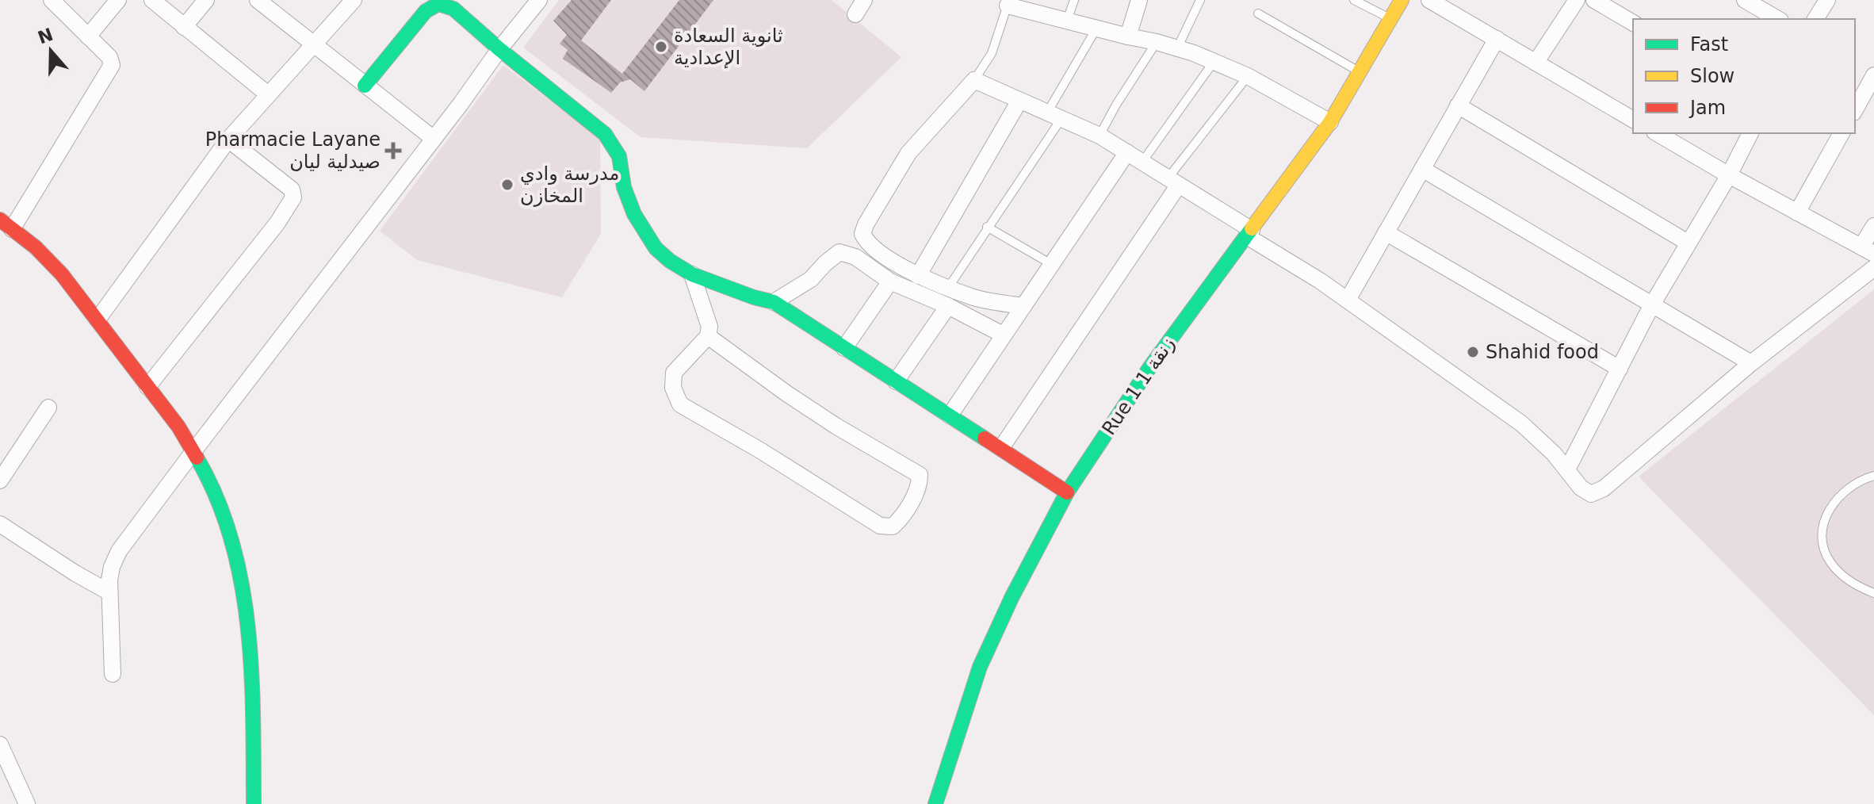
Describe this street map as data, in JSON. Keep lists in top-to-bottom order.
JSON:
{
  "streets": {
    "street": ["Rue 1 زنقة 1"]
  },
  "places": {
    "other": ["ثانوية السعادة الإعدادية", "مدرسة وادي المخازن", "Shahid food"],
    "health": ["Pharmacie Layane صيدلية ليان"]
  },
  "legend": ["Fast", "Slow", "Jam"],
  "north": "top"
}
